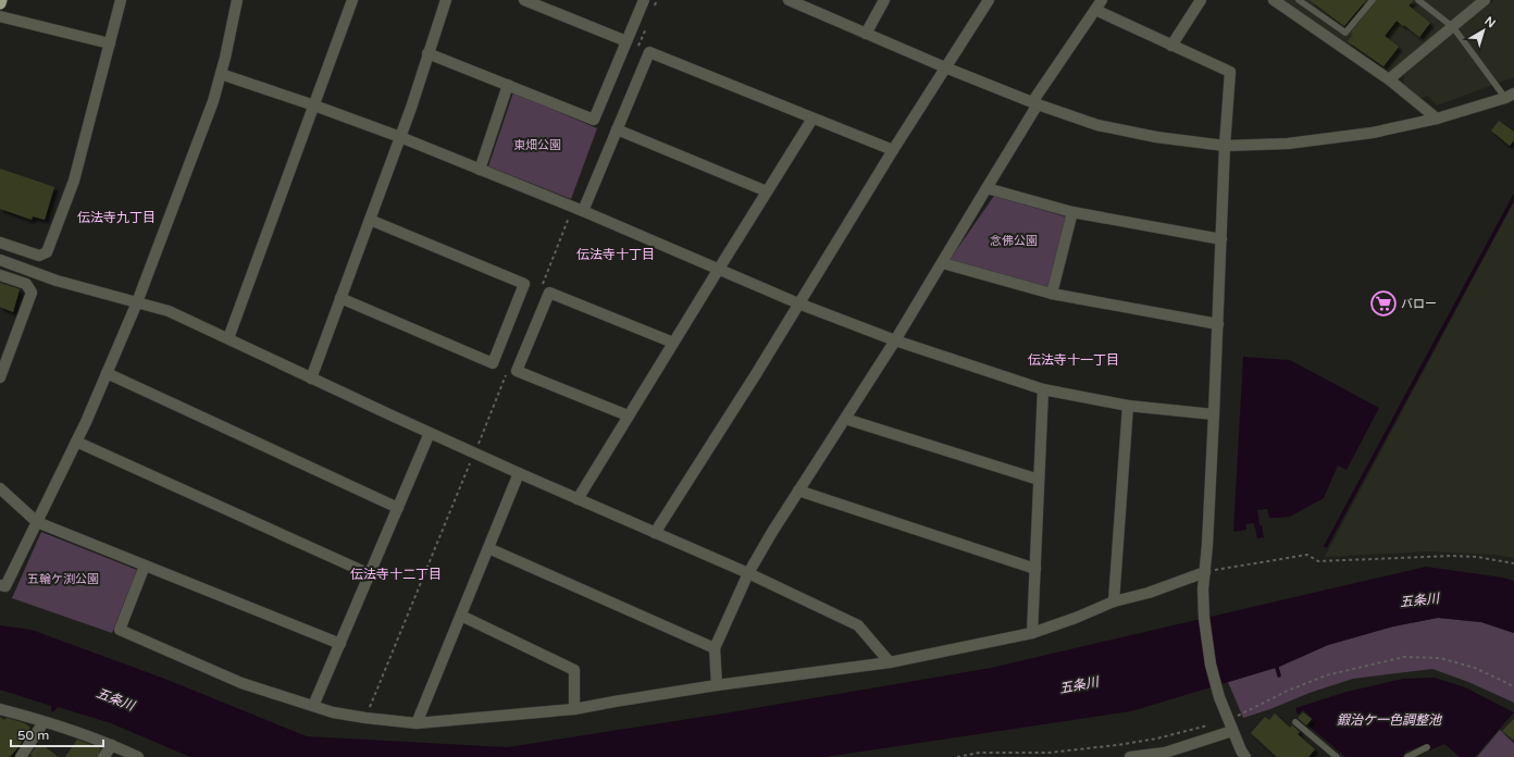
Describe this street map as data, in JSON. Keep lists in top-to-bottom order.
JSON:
{
  "districts": [
    "伝法寺九丁目",
    "伝法寺十丁目",
    "伝法寺十一丁目",
    "伝法寺十二丁目"
  ],
  "water": ["五条川", "鍜治ケ一色調整池"],
  "parks": ["東畑公園", "念佛公園", "五輪ケ渕公園"],
  "places": {
    "supermarket": ["バロー"]
  },
  "scale_bar": "50 m",
  "north": "top right"
}
